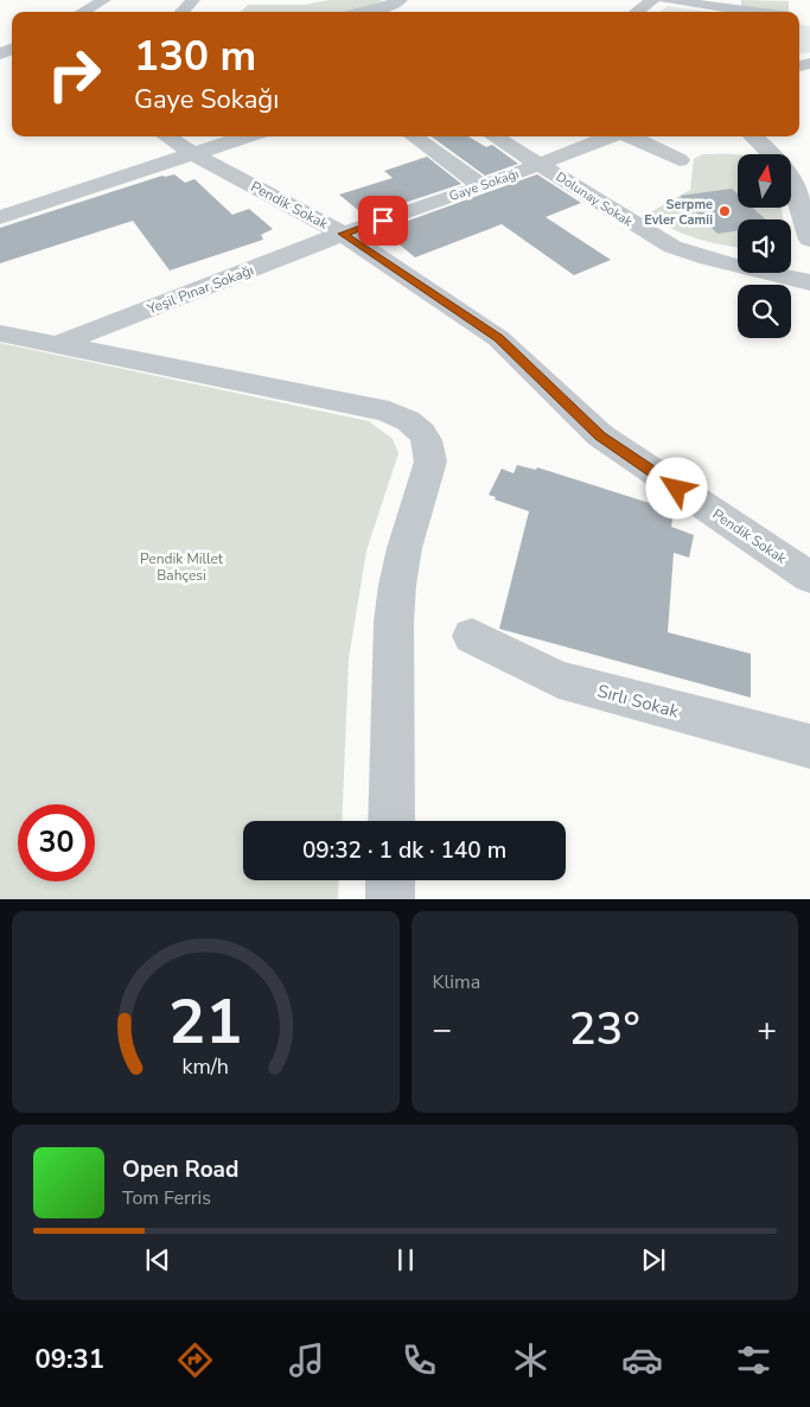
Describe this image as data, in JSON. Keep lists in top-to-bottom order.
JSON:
{
  "streets": {
    "street": [
      "Gaye Sokağı",
      "Dolunay Sokak",
      "Pendik Sokak",
      "Yeşil Pınar Sokağı",
      "Sırlı Sokak"
    ]
  },
  "crossings": [
    ["Gaye Sokağı", "Dolunay Sokak"],
    ["Gaye Sokağı", "Pendik Sokak"],
    ["Gaye Sokağı", "Yeşil Pınar Sokağı"],
    ["Pendik Sokak", "Yeşil Pınar Sokağı"]
  ],
  "parks": ["Pendik Millet Bahçesi"],
  "places": ["Serpme Evler Camii"],
  "north": "top",
  "page": {
    "turn": ["130 m", "Gaye Sokağı"],
    "limit": "30",
    "trip": "09:32 · 1 dk · 140 m",
    "tile": "Klima",
    "heat": ["−", "23°", "+"],
    "song": ["Open Road", "Tom Ferris"],
    "tabs": "09:31",
    "gauge": ["21", "km/h"]
  }
}
